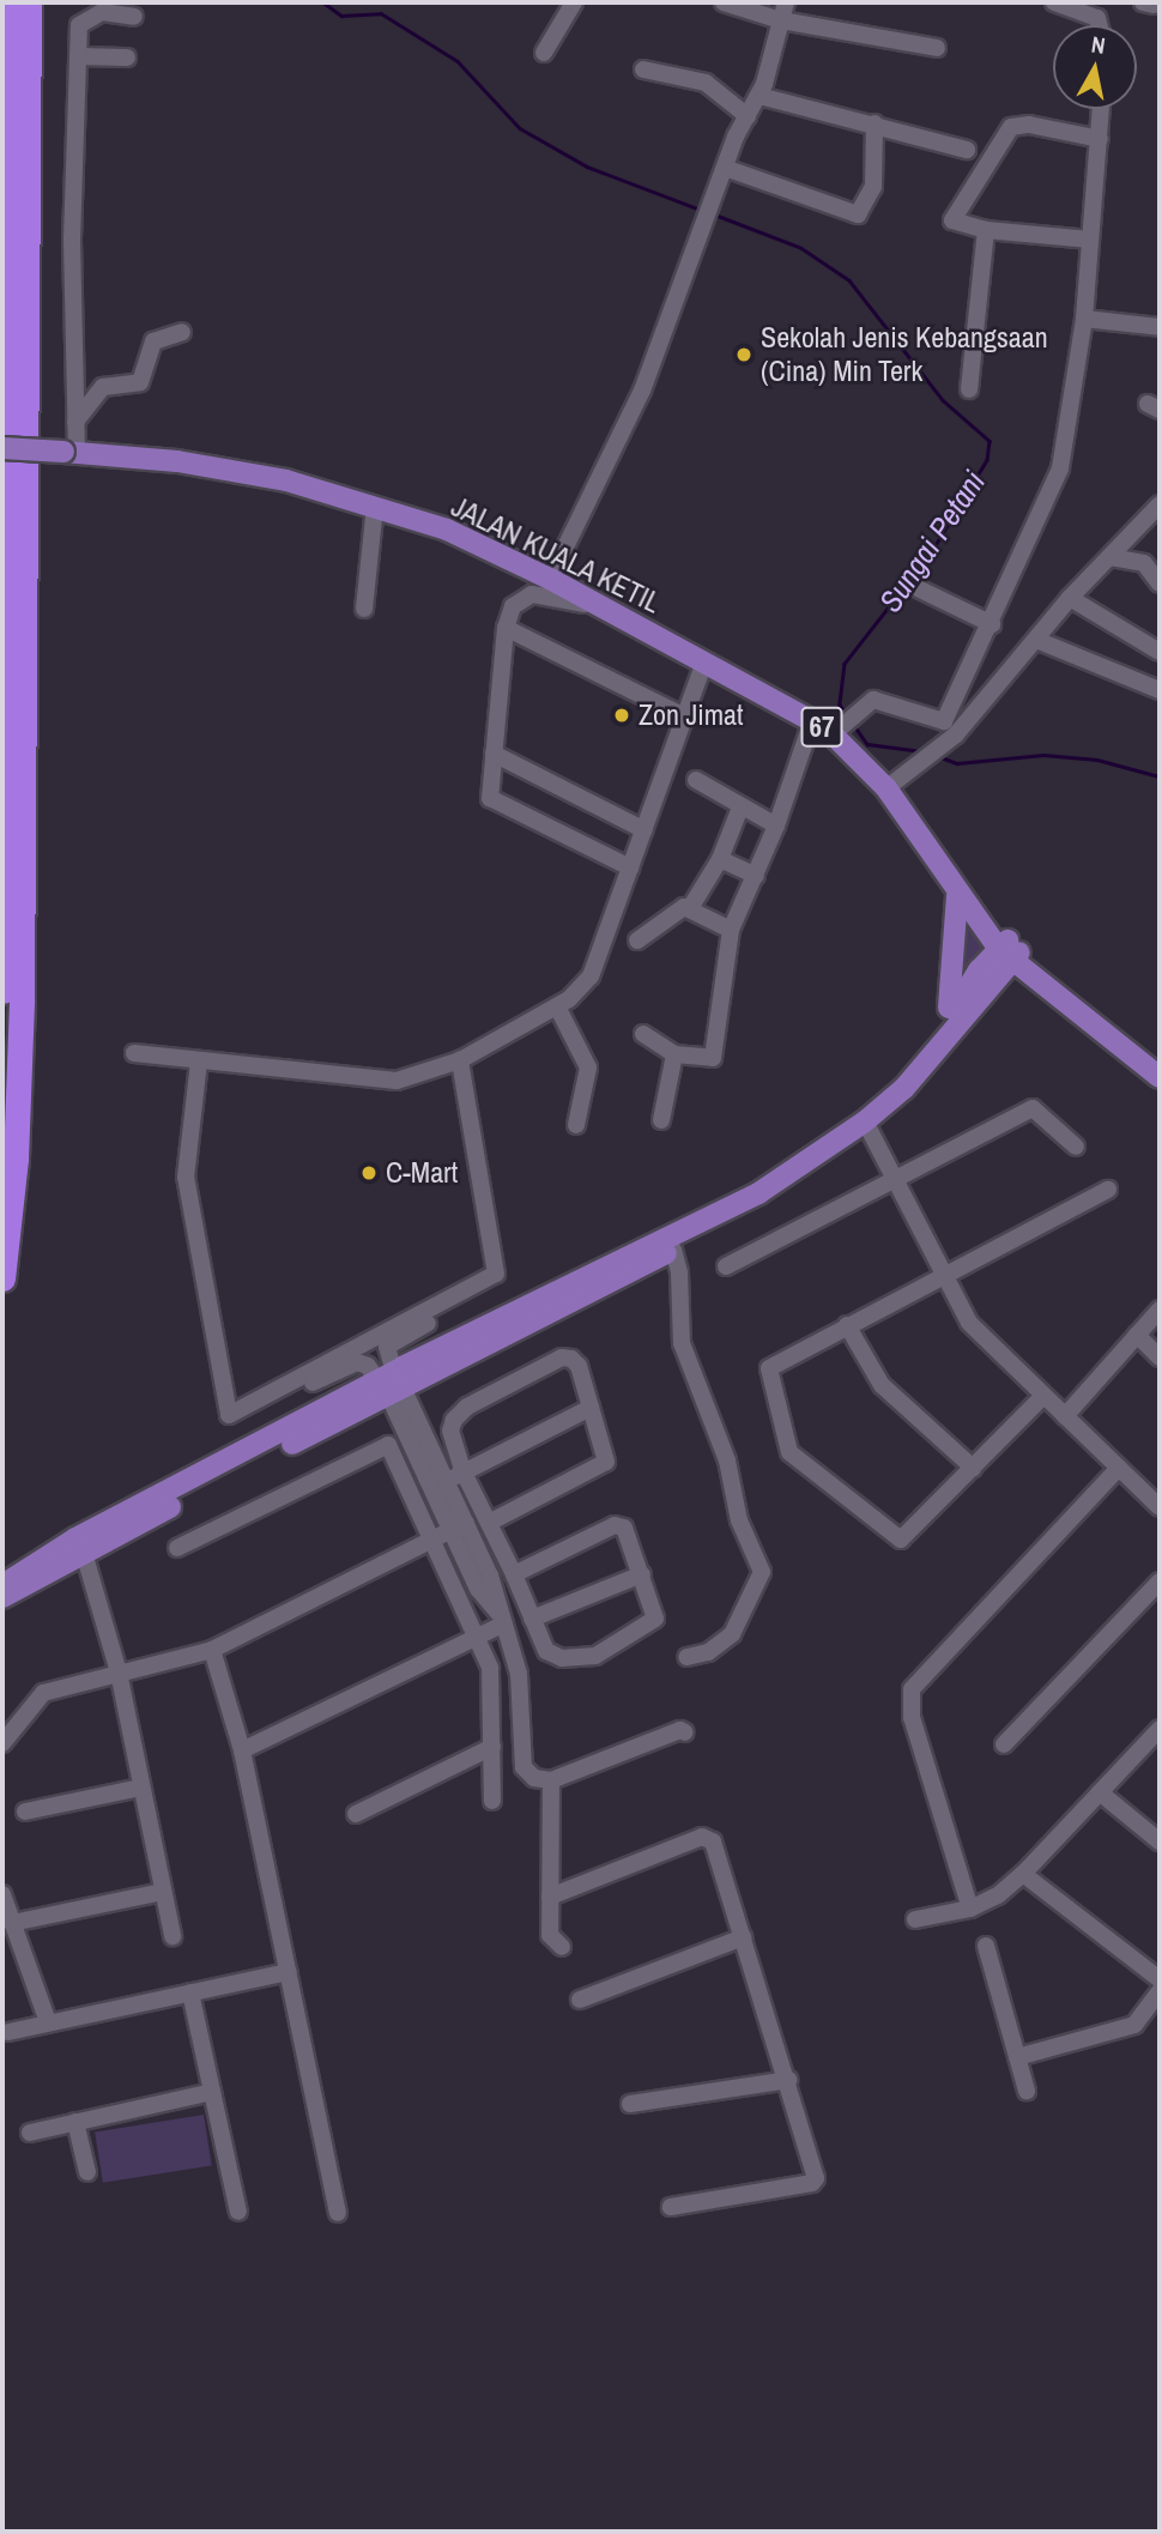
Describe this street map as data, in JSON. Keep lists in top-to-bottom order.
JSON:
{
  "streets": {
    "main road": ["JALAN KUALA KETIL", "67"]
  },
  "water": ["Sungai Petani"],
  "places": ["Sekolah Jenis Kebangsaan (Cina) Min Terk", "Zon Jimat", "C-Mart"],
  "north": "top"
}
